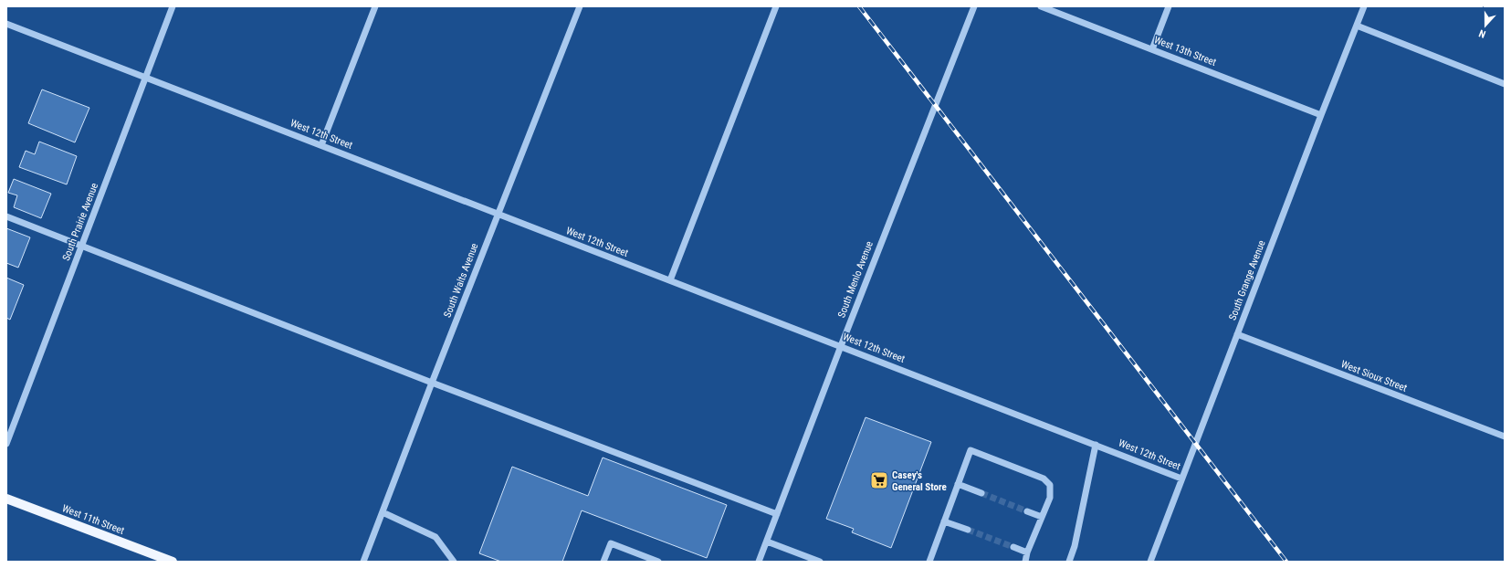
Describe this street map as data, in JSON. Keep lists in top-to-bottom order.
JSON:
{
  "streets": {
    "main road": ["West 11th Street"],
    "street": [
      "West 13th Street",
      "West 12th Street",
      "South Prairie Avenue",
      "South Menlo Avenue",
      "South Walts Avenue",
      "South Grange Avenue",
      "West Sioux Street"
    ]
  },
  "crossings": [
    ["West 13th Street", "South Grange Avenue"],
    ["West 12th Street", "South Prairie Avenue"],
    ["West 12th Street", "South Menlo Avenue"],
    ["West 12th Street", "South Walts Avenue"],
    ["West 12th Street", "South Grange Avenue"],
    ["South Grange Avenue", "West Sioux Street"]
  ],
  "places": {
    "supermarket": ["Casey's General Store"]
  },
  "north": "bottom"
}
